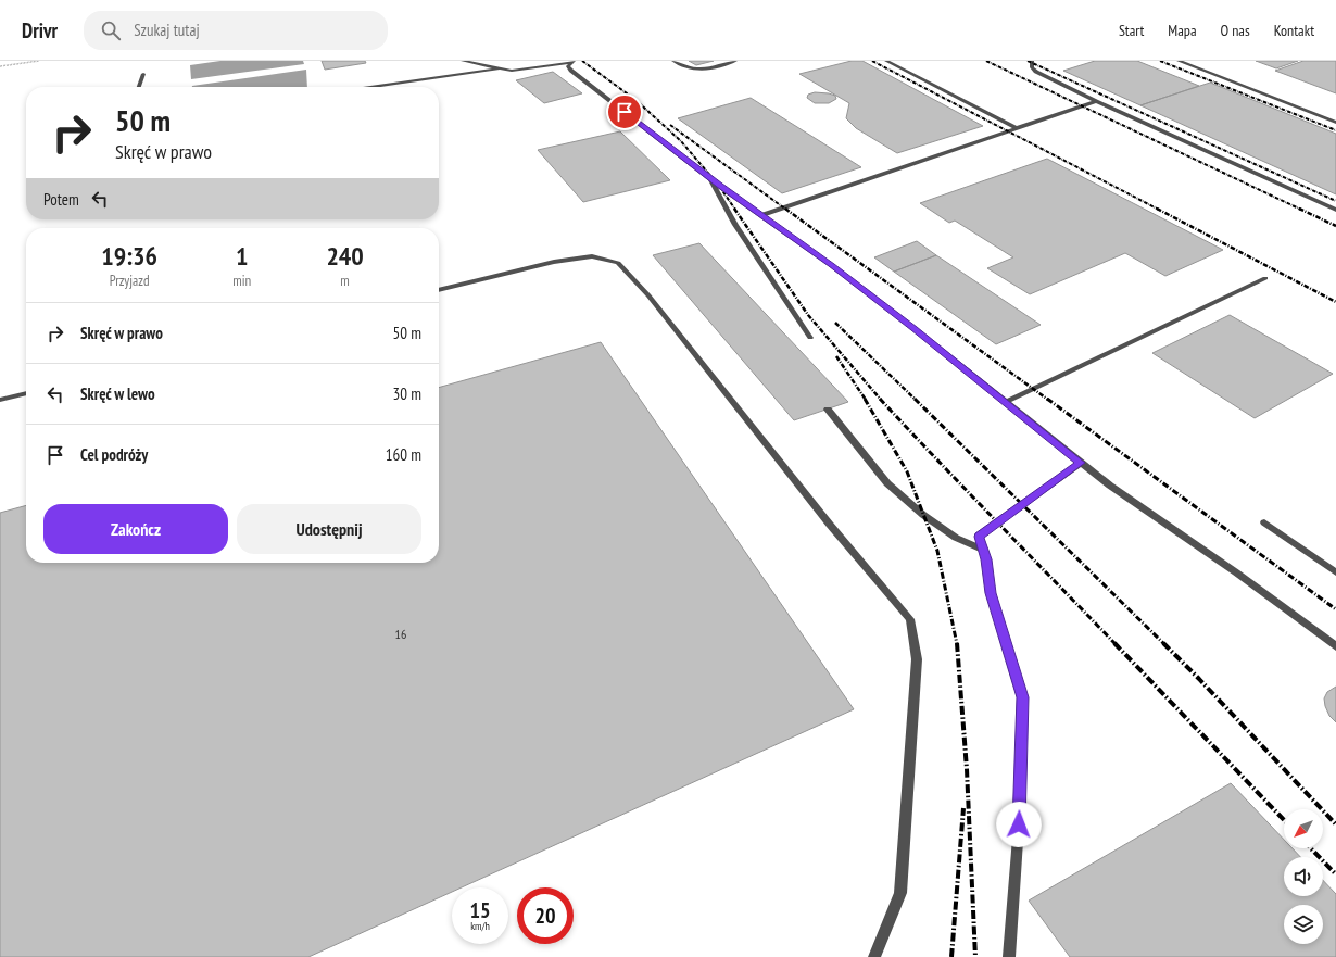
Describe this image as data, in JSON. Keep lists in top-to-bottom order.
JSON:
{
  "house_numbers": ["16"],
  "north": "bottom left",
  "page": {
    "header": "Drivr",
    "search": "Szukaj tutaj",
    "nav": [
      "Start",
      "Mapa",
      "O nas",
      "Kontakt"
    ],
    "turn": ["50 m", "Skręć w prawo"],
    "then": "Potem",
    "eta": [
      "19:36",
      "Przyjazd",
      "1",
      "min",
      "240",
      "m"
    ],
    "list": [
      {
        "name": "Skręć w prawo",
        "value": "50 m"
      },
      {
        "name": "Skręć w lewo",
        "value": "30 m"
      },
      {
        "name": "Cel podróży",
        "value": "160 m"
      }
    ],
    "buttons": ["Zakończ", "Udostępnij"],
    "speed": "15 km/h",
    "limit": "20"
  }
}
